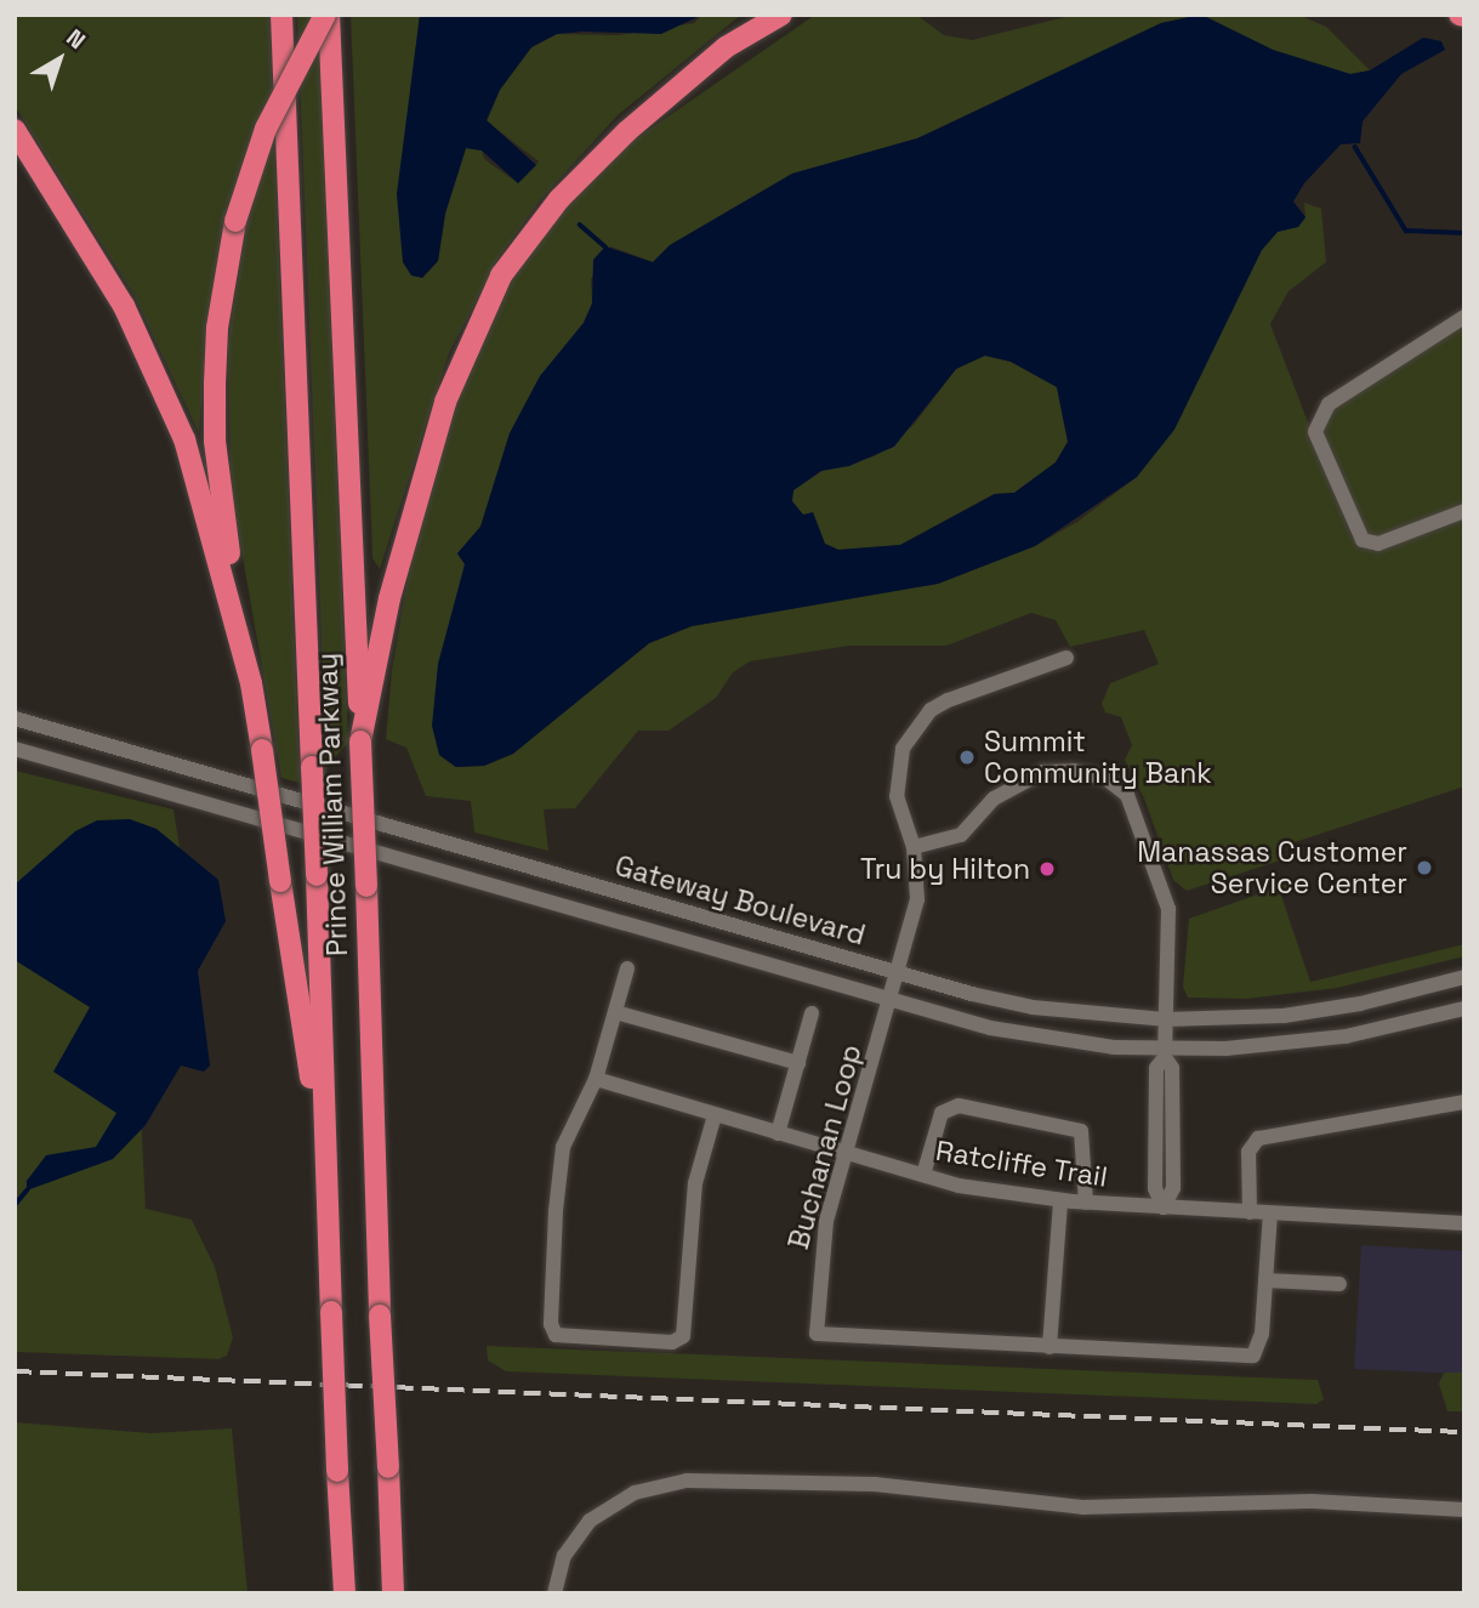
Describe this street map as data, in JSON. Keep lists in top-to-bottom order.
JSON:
{
  "streets": {
    "highway": ["Prince William Parkway"],
    "street": ["Gateway Boulevard", "Buchanan Loop", "Ratcliffe Trail"]
  },
  "crossings": [
    ["Gateway Boulevard", "Buchanan Loop"],
    ["Buchanan Loop", "Ratcliffe Trail"]
  ],
  "places": ["Summit Community Bank", "Manassas Customer Service Center", "Tru by Hilton"],
  "north": "top right"
}
